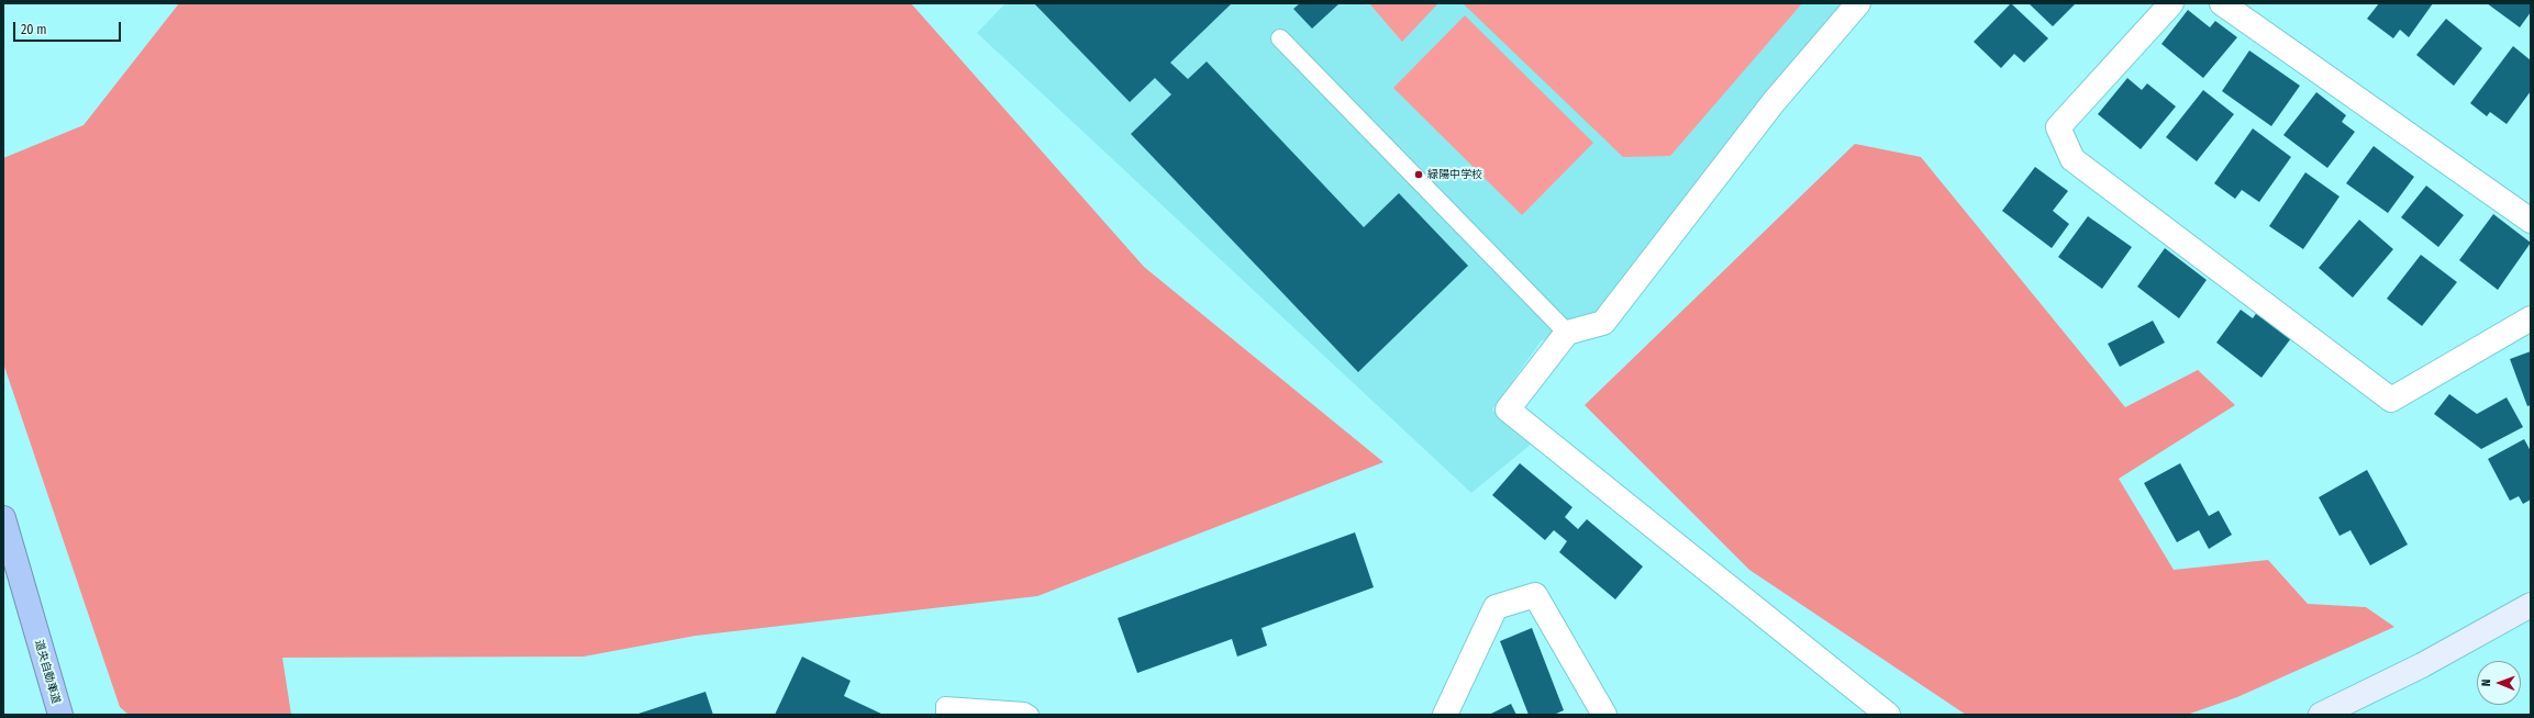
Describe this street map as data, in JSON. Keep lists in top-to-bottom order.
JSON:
{
  "streets": {
    "highway": ["道央自動車道"]
  },
  "places": ["緑陽中学校"],
  "scale_bar": "20 m",
  "north": "left"
}
